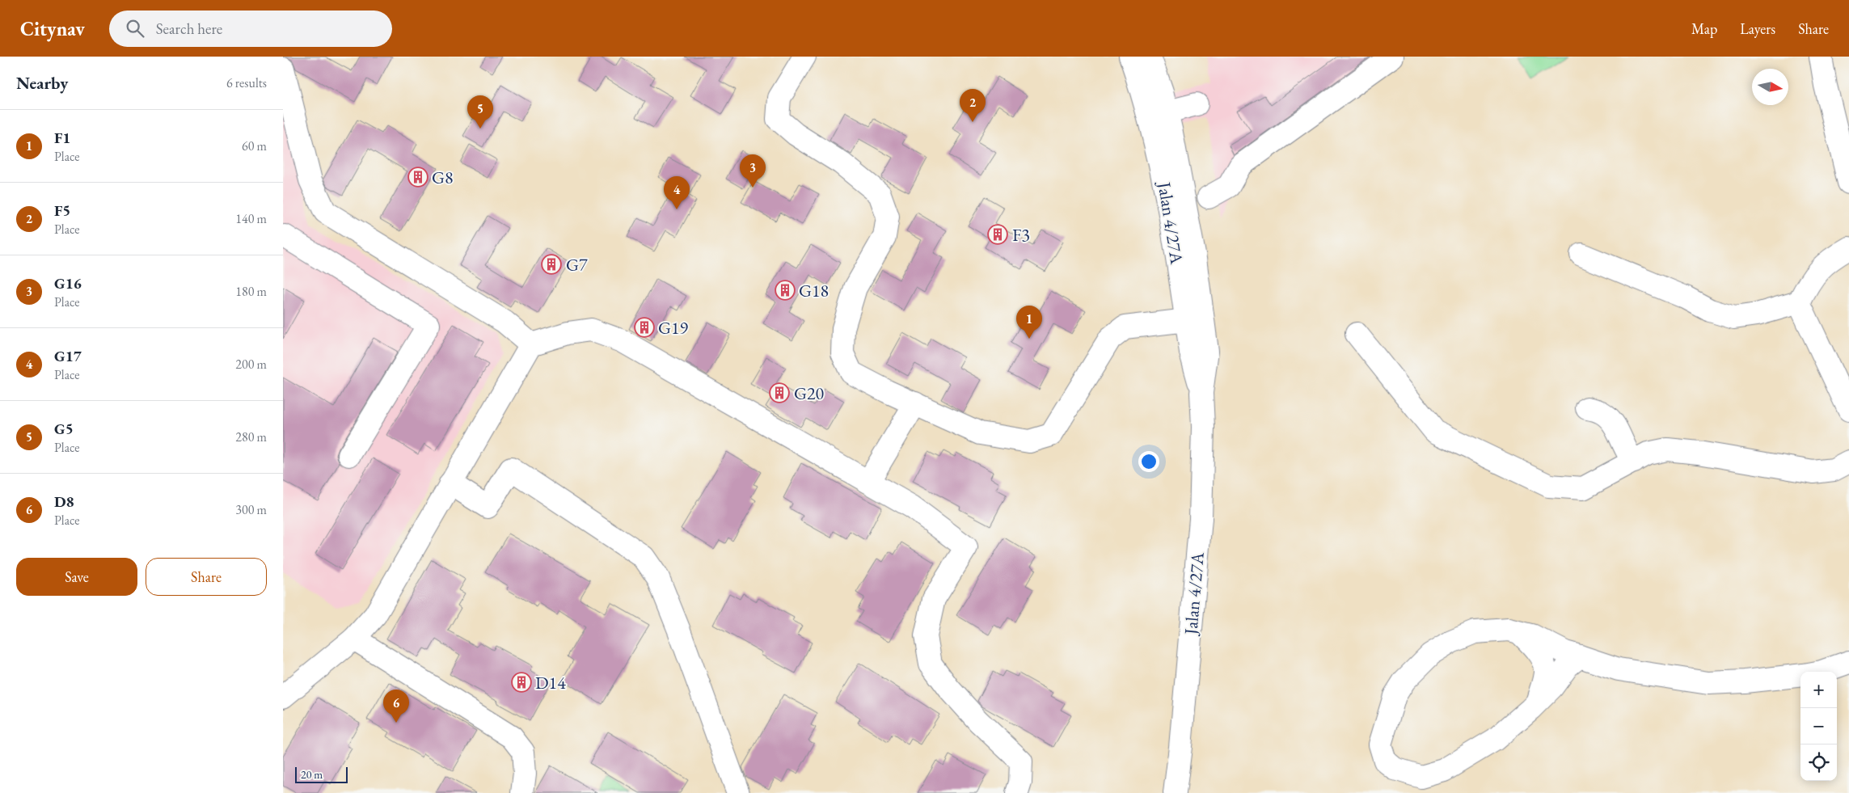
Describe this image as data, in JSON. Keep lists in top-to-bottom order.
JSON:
{
  "streets": {
    "street": ["Jalan 4/27A"]
  },
  "places": {
    "building": [
      "G8",
      "F3",
      "G7",
      "G18",
      "G19",
      "G20",
      "D14"
    ]
  },
  "scale_bar": "20 m",
  "north": "right",
  "page": {
    "header": "Citynav",
    "search": "Search here",
    "nav": ["Map", "Layers", "Share"],
    "heading": ["Nearby", "6 results"],
    "pins": [
      "2",
      "5",
      "3",
      "4",
      "1",
      "6"
    ],
    "list": [
      {
        "mark": "1",
        "name": "F1",
        "note": "Place",
        "value": "60 m"
      },
      {
        "mark": "2",
        "name": "F5",
        "note": "Place",
        "value": "140 m"
      },
      {
        "mark": "3",
        "name": "G16",
        "note": "Place",
        "value": "180 m"
      },
      {
        "mark": "4",
        "name": "G17",
        "note": "Place",
        "value": "200 m"
      },
      {
        "mark": "5",
        "name": "G5",
        "note": "Place",
        "value": "280 m"
      },
      {
        "mark": "6",
        "name": "D8",
        "note": "Place",
        "value": "300 m"
      }
    ],
    "buttons": ["Save", "Share"],
    "map_buttons": ["+", "−"],
    "scale": "20 m"
  }
}
